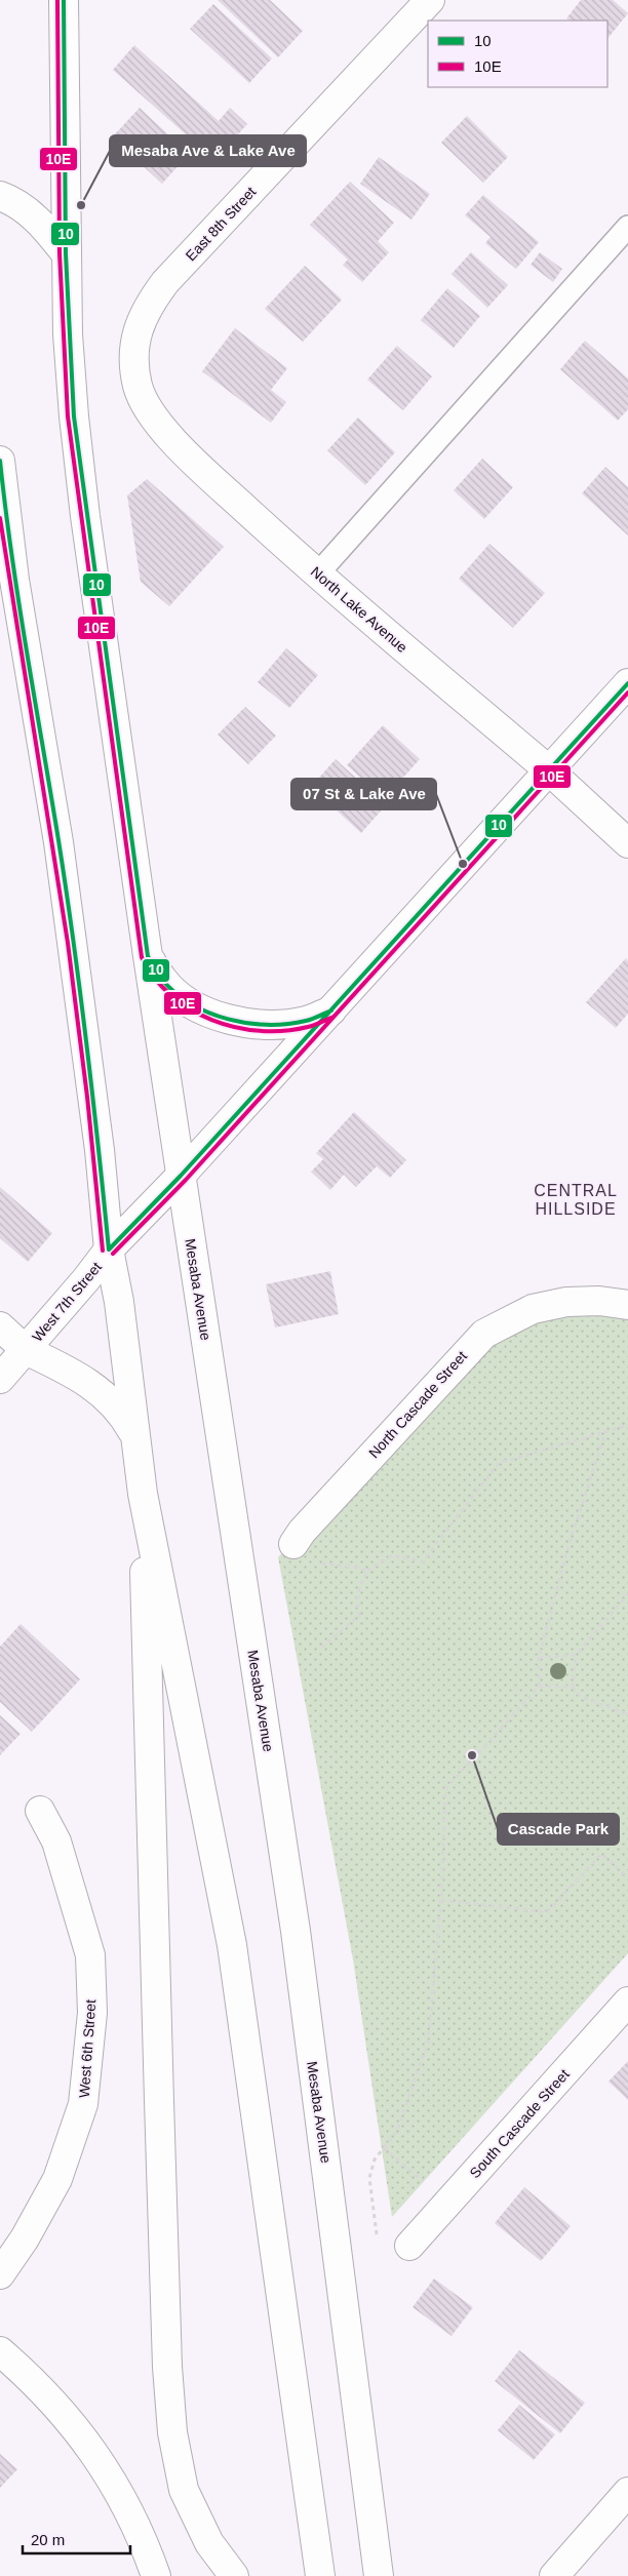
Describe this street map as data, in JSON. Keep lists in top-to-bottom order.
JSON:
{
  "streets": {
    "main road": [
      "East 8th Street",
      "North Lake Avenue",
      "Mesaba Avenue",
      "West 7th Street",
      "North Cascade Street",
      "West 6th Street",
      "South Cascade Street"
    ]
  },
  "crossings": [
    ["East 8th Street", "North Lake Avenue"],
    ["North Lake Avenue", "West 7th Street"],
    ["Mesaba Avenue", "West 7th Street"]
  ],
  "districts": ["CENTRAL HILLSIDE"],
  "places": ["Mesaba Ave & Lake Ave", "07 St & Lake Ave", "Cascade Park"],
  "lines": ["transit line 10", "transit line 10E"],
  "legend": ["10", "10E"],
  "scale_bar": "20 m"
}
